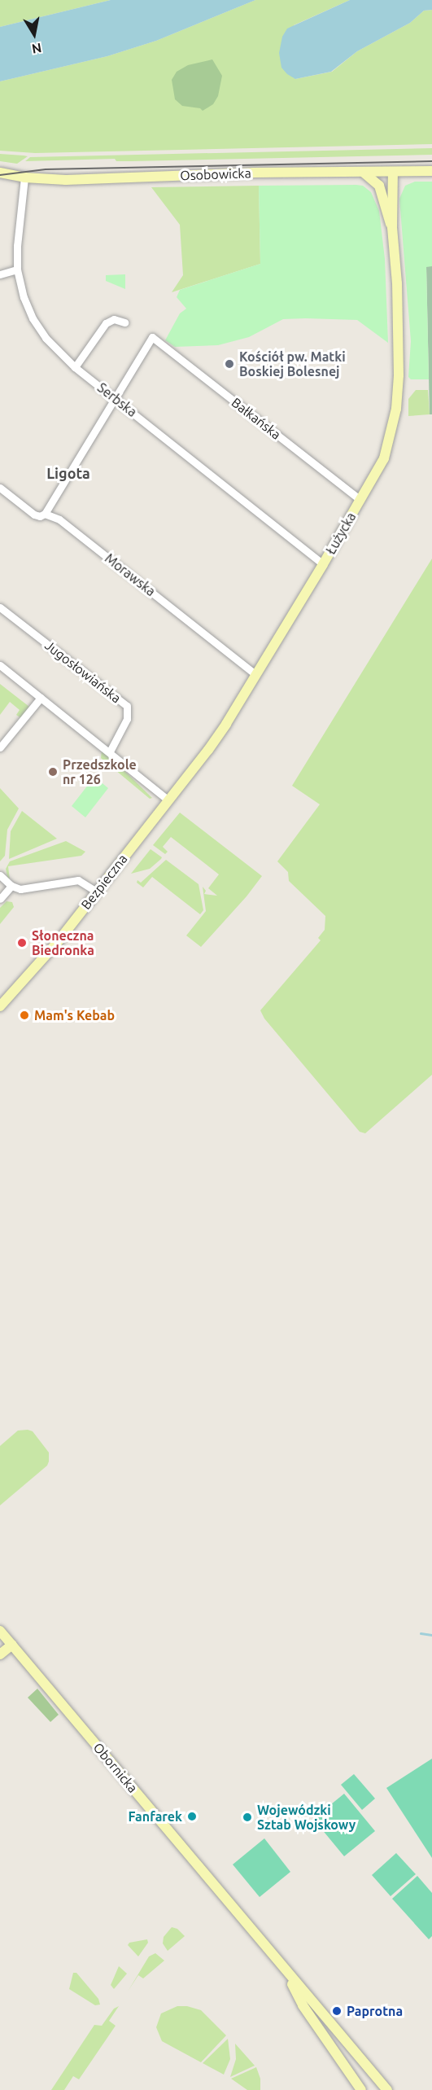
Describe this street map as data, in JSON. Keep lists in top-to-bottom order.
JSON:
{
  "streets": {
    "street": [
      "Osobowicka",
      "Serbska",
      "Bałkańska",
      "Łużycka",
      "Morawska",
      "Jugosłowiańska",
      "Bezpieczna",
      "Obornicka"
    ]
  },
  "crossings": [
    ["Osobowicka", "Serbska"],
    ["Osobowicka", "Łużycka"],
    ["Serbska", "Bałkańska"],
    ["Serbska", "Łużycka"],
    ["Bałkańska", "Łużycka"],
    ["Łużycka", "Morawska"],
    ["Łużycka", "Bezpieczna"]
  ],
  "districts": ["Ligota"],
  "places": [
    "Kościół pw. Matki Boskiej Bolesnej",
    "Przedszkole nr 126",
    "Słoneczna Biedronka",
    "Mam's Kebab",
    "Fanfarek",
    "Wojewódzki Sztab Wojskowy",
    "Paprotna"
  ],
  "north": "bottom"
}
